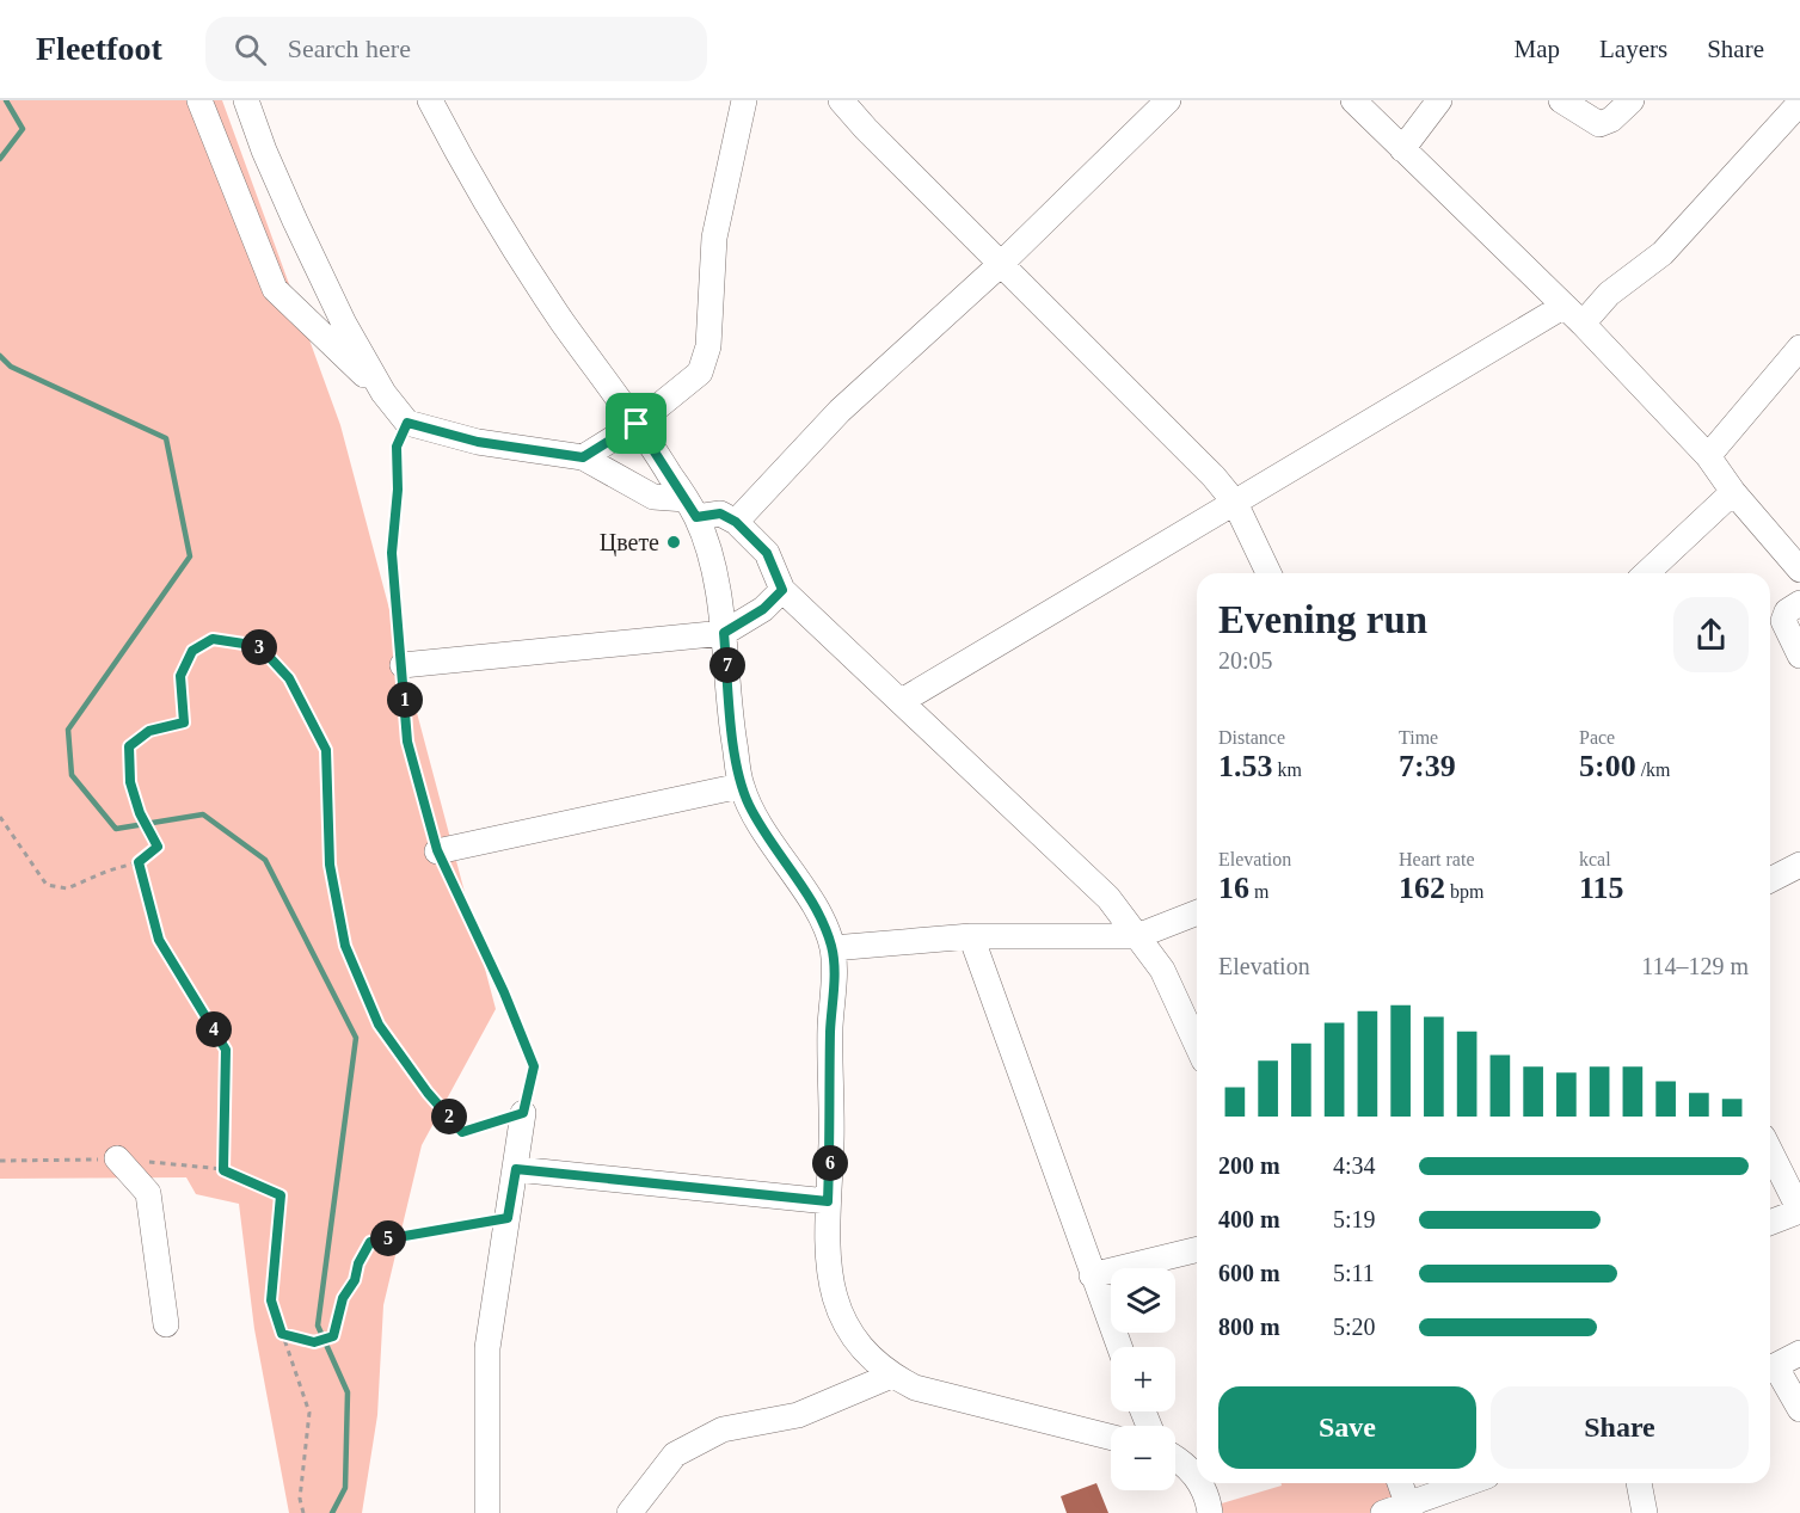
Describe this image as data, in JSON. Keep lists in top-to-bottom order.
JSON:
{
  "places": ["Цвете"],
  "page": {
    "header": "Fleetfoot",
    "search": "Search here",
    "nav": ["Map", "Layers", "Share"],
    "heading": ["Evening run", "20:05"],
    "pins": [
      "3",
      "7",
      "1",
      "4",
      "2",
      "6",
      "5"
    ],
    "stats": [
      ["Distance", "1.53 km"],
      ["Time", "7:39"],
      ["Pace", "5:00 /km"],
      ["Elevation", "16 m"],
      ["Heart rate", "162 bpm"],
      ["kcal", "115"]
    ],
    "chart": ["Elevation", "114–129 m"],
    "list": [
      {
        "name": "200 m",
        "note": "4:34"
      },
      {
        "name": "400 m",
        "note": "5:19"
      },
      {
        "name": "600 m",
        "note": "5:11"
      },
      {
        "name": "800 m",
        "note": "5:20"
      }
    ],
    "map_buttons": ["+", "−"],
    "buttons": ["Save", "Share"]
  }
}
